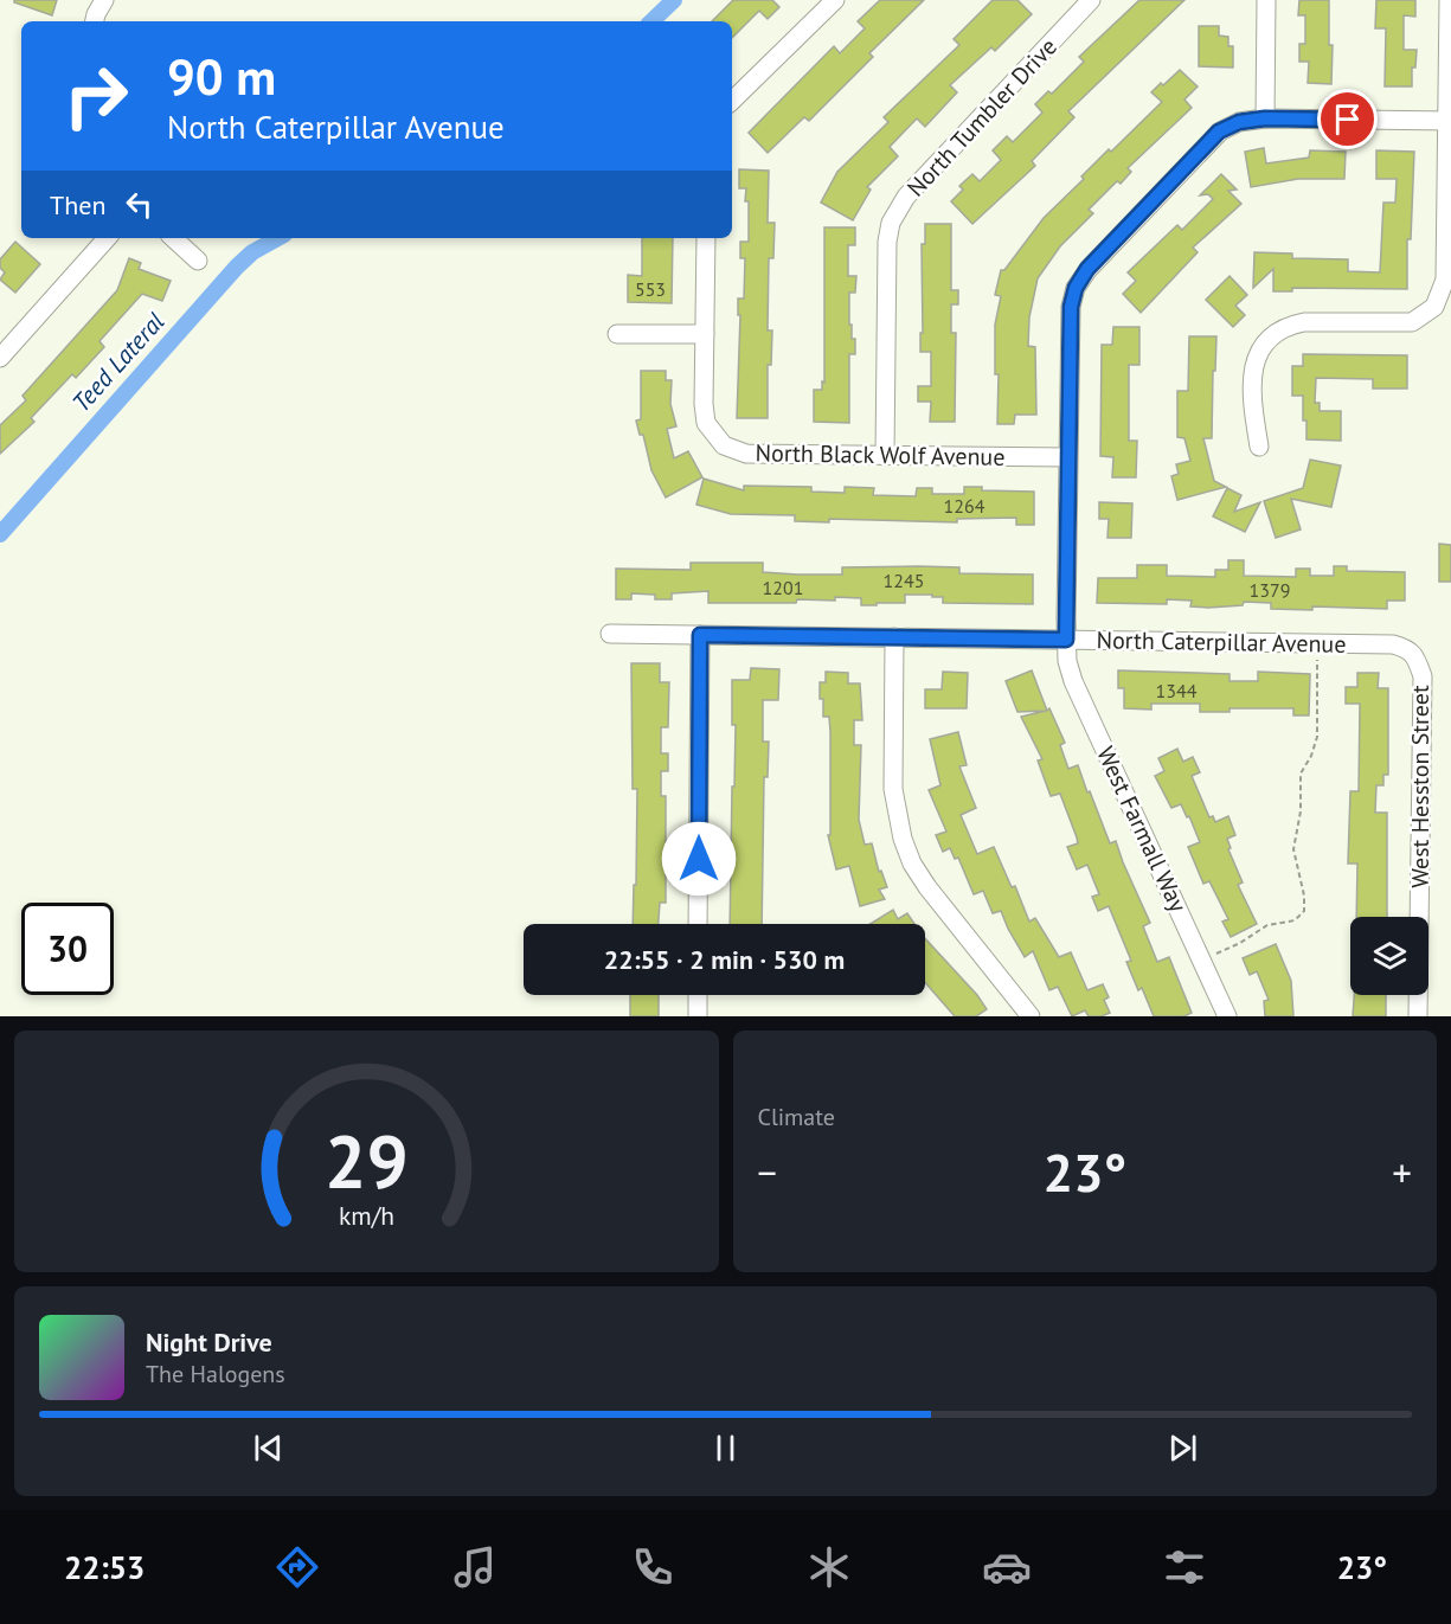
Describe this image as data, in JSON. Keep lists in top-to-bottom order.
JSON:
{
  "streets": {
    "street": [
      "North Tumbler Drive",
      "North Black Wolf Avenue",
      "North Caterpillar Avenue",
      "West Hesston Street",
      "West Farmall Way"
    ]
  },
  "crossings": [
    ["North Tumbler Drive", "North Black Wolf Avenue"],
    ["North Black Wolf Avenue", "West Farmall Way"],
    ["North Caterpillar Avenue", "West Hesston Street"],
    ["North Caterpillar Avenue", "West Farmall Way"]
  ],
  "water": ["Teed Lateral"],
  "house_numbers": [
    "553",
    "1264",
    "1245",
    "1201",
    "1379",
    "1344"
  ],
  "page": {
    "turn": ["90 m", "North Caterpillar Avenue"],
    "then": "Then",
    "limit": "30",
    "trip": "22:55 · 2 min · 530 m",
    "tile": "Climate",
    "heat": ["−", "23°", "+"],
    "song": ["Night Drive", "The Halogens"],
    "tabs": ["22:53", "23°"],
    "gauge": ["29", "km/h"]
  }
}
